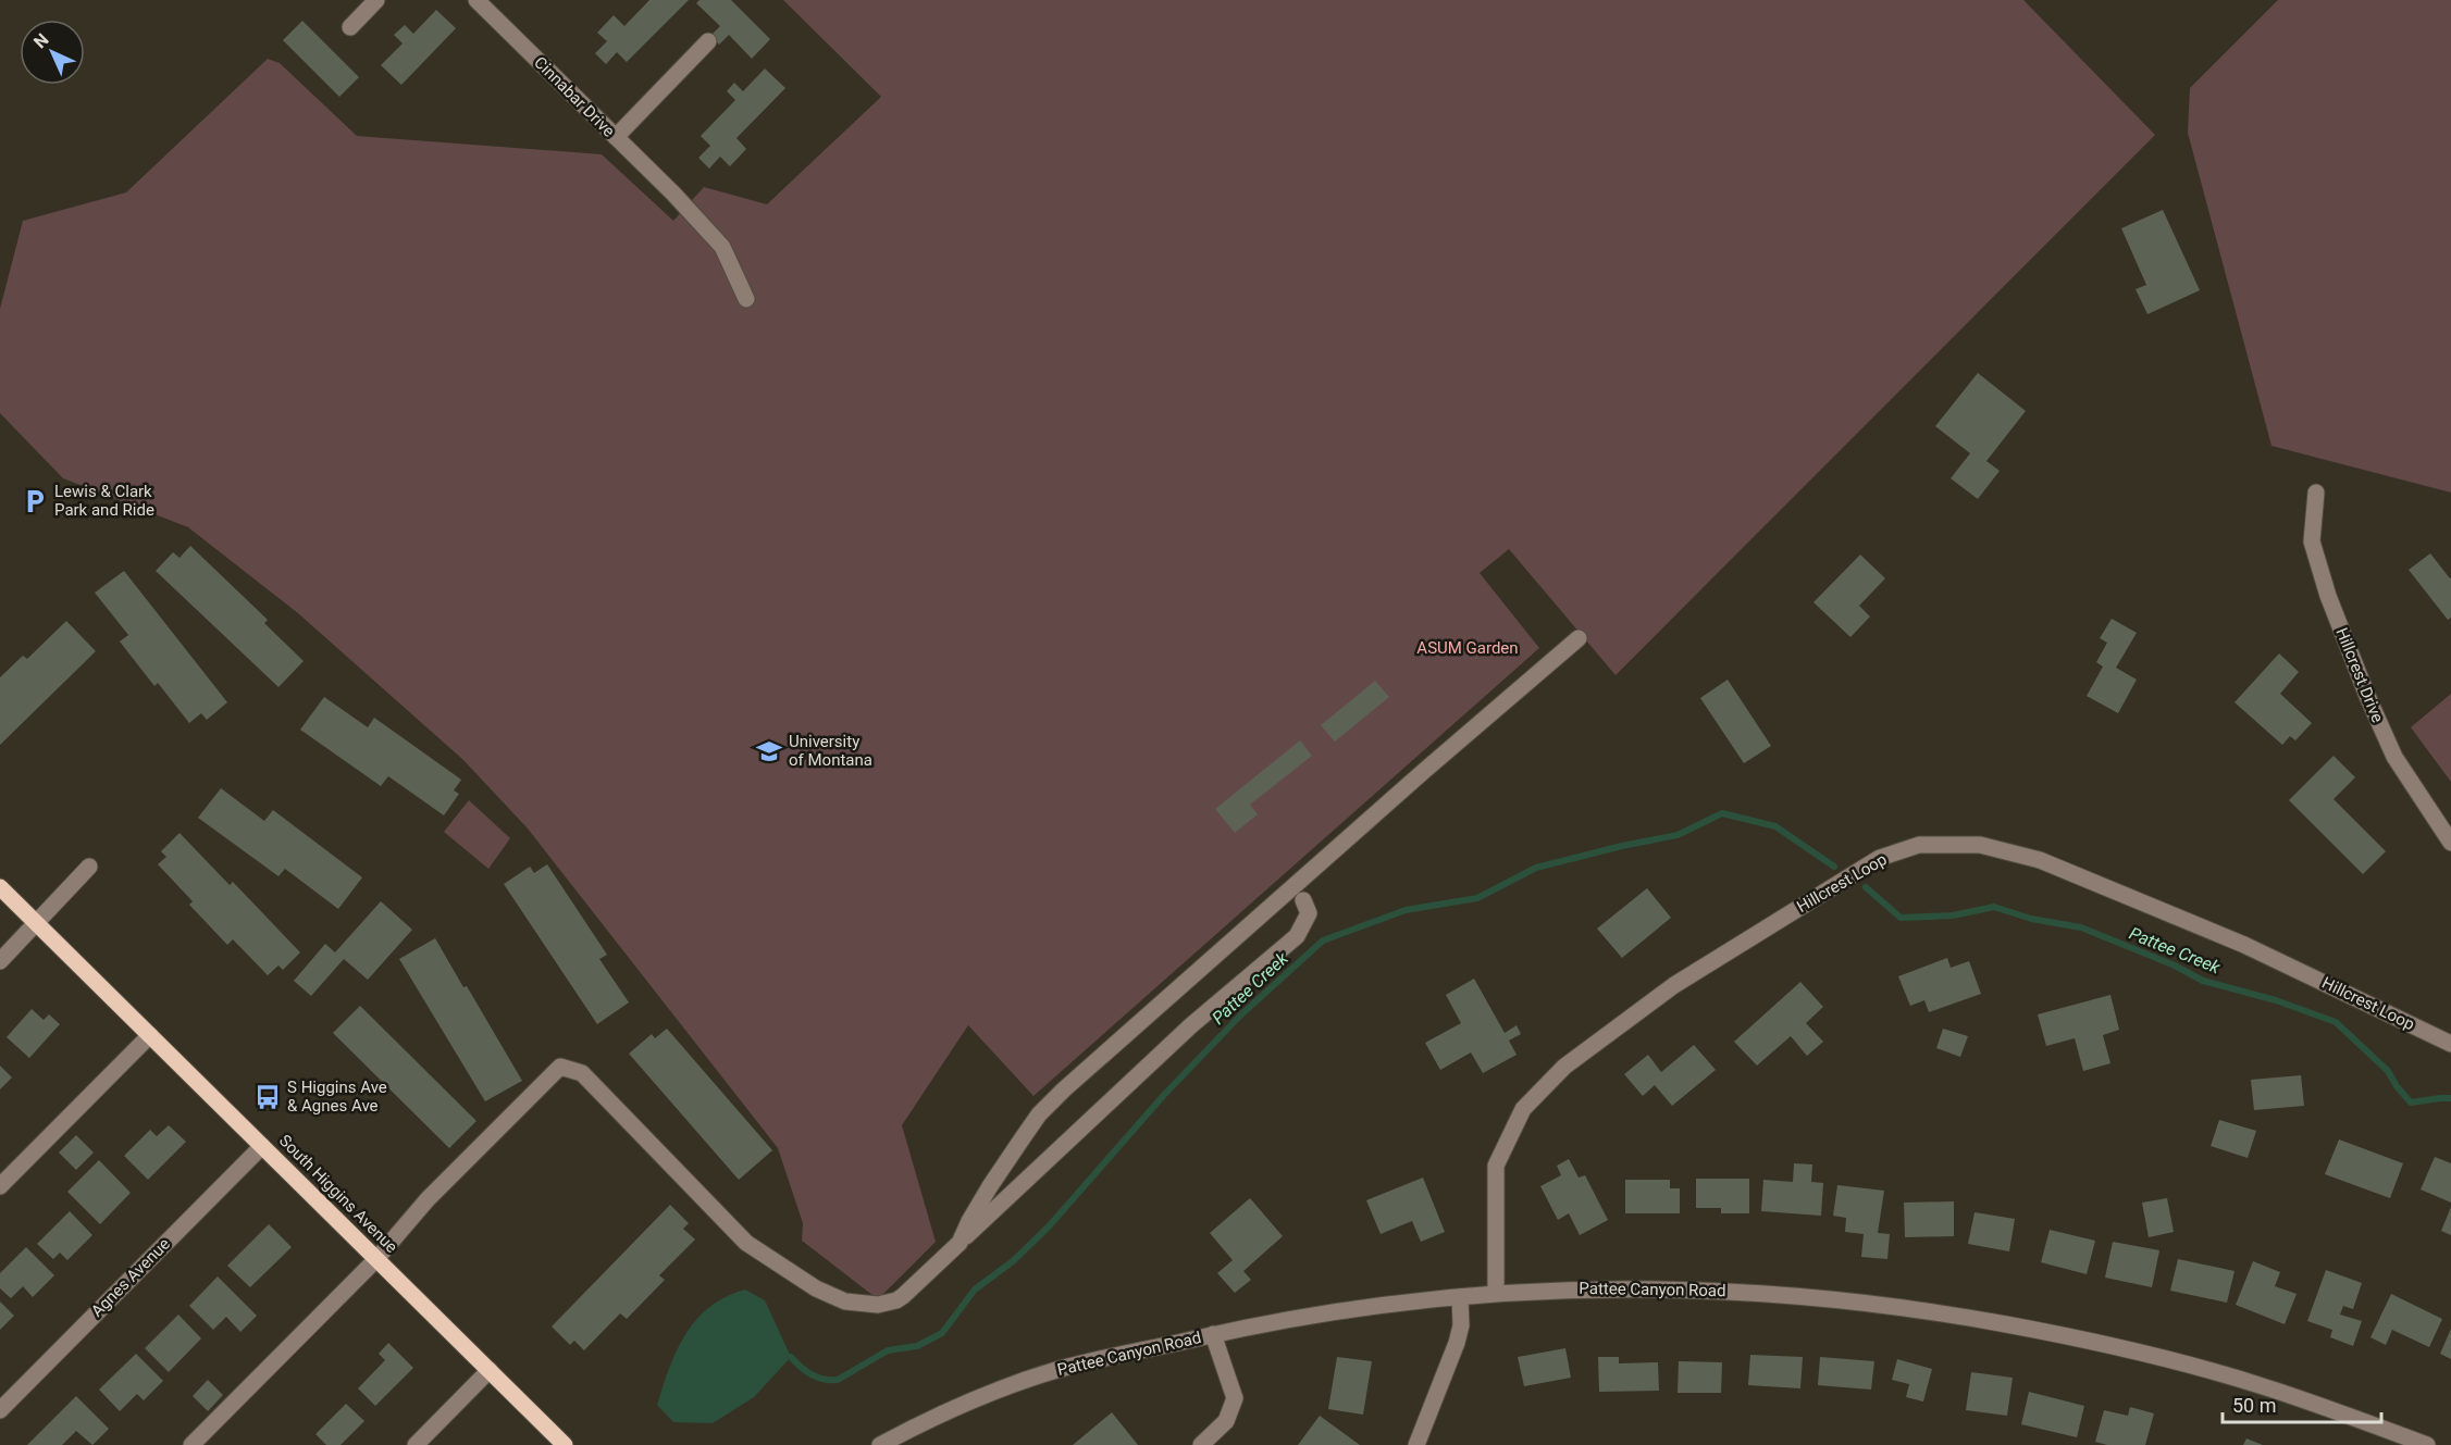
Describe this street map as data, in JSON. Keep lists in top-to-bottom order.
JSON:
{
  "streets": {
    "main road": ["South Higgins Avenue"],
    "street": [
      "Cinnabar Drive",
      "Hillcrest Drive",
      "Hillcrest Loop",
      "Agnes Avenue",
      "Pattee Canyon Road"
    ]
  },
  "crossings": [
    ["Hillcrest Loop", "Pattee Canyon Road"],
    ["South Higgins Avenue", "Agnes Avenue"]
  ],
  "water": ["Pattee Creek"],
  "parks": ["ASUM Garden"],
  "places": {
    "parking": ["Lewis & Clark Park and Ride"],
    "school or university": ["University of Montana"],
    "bus stop": ["S Higgins Ave & Agnes Ave"]
  },
  "scale_bar": "50 m",
  "north": "top left"
}
